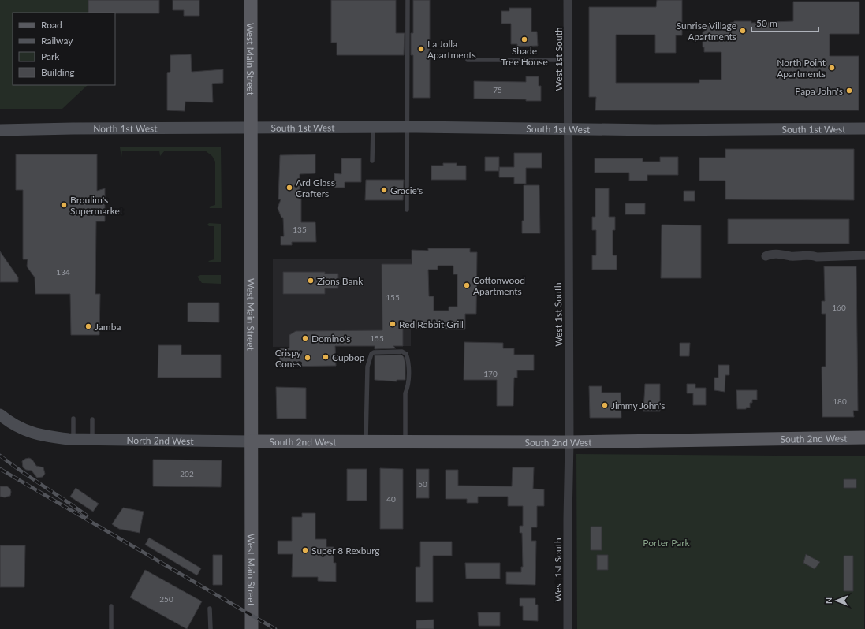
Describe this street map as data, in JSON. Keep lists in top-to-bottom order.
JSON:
{
  "streets": {
    "main road": ["West Main Street", "South 2nd West"],
    "street": [
      "West 1st South",
      "North 1st West",
      "South 1st West",
      "North 2nd West"
    ]
  },
  "crossings": [
    ["West Main Street", "North 1st West"],
    ["West Main Street", "South 1st West"],
    ["West Main Street", "South 2nd West"],
    ["West Main Street", "North 2nd West"],
    ["West 1st South", "South 1st West"],
    ["West 1st South", "South 2nd West"],
    ["North 1st West", "South 1st West"],
    ["South 2nd West", "North 2nd West"]
  ],
  "parks": ["Porter Park"],
  "places": [
    "Sunrise Village Apartments",
    "Shade Tree House",
    "La Jolla Apartments",
    "North Point Apartments",
    "Papa John's",
    "Ard Glass Crafters",
    "Gracie's",
    "Broulim's Supermarket",
    "Zions Bank",
    "Cottonwood Apartments",
    "Red Rabbit Grill",
    "Jamba",
    "Domino's",
    "Cupbop",
    "Crispy Cones",
    "Jimmy John's",
    "Super 8 Rexburg"
  ],
  "house_numbers": [
    "75",
    "135",
    "134",
    "155",
    "160",
    "155",
    "170",
    "180",
    "202",
    "50",
    "40",
    "250"
  ],
  "legend": [
    "Road",
    "Railway",
    "Park",
    "Building"
  ],
  "scale_bar": "50 m",
  "north": "left"
}
